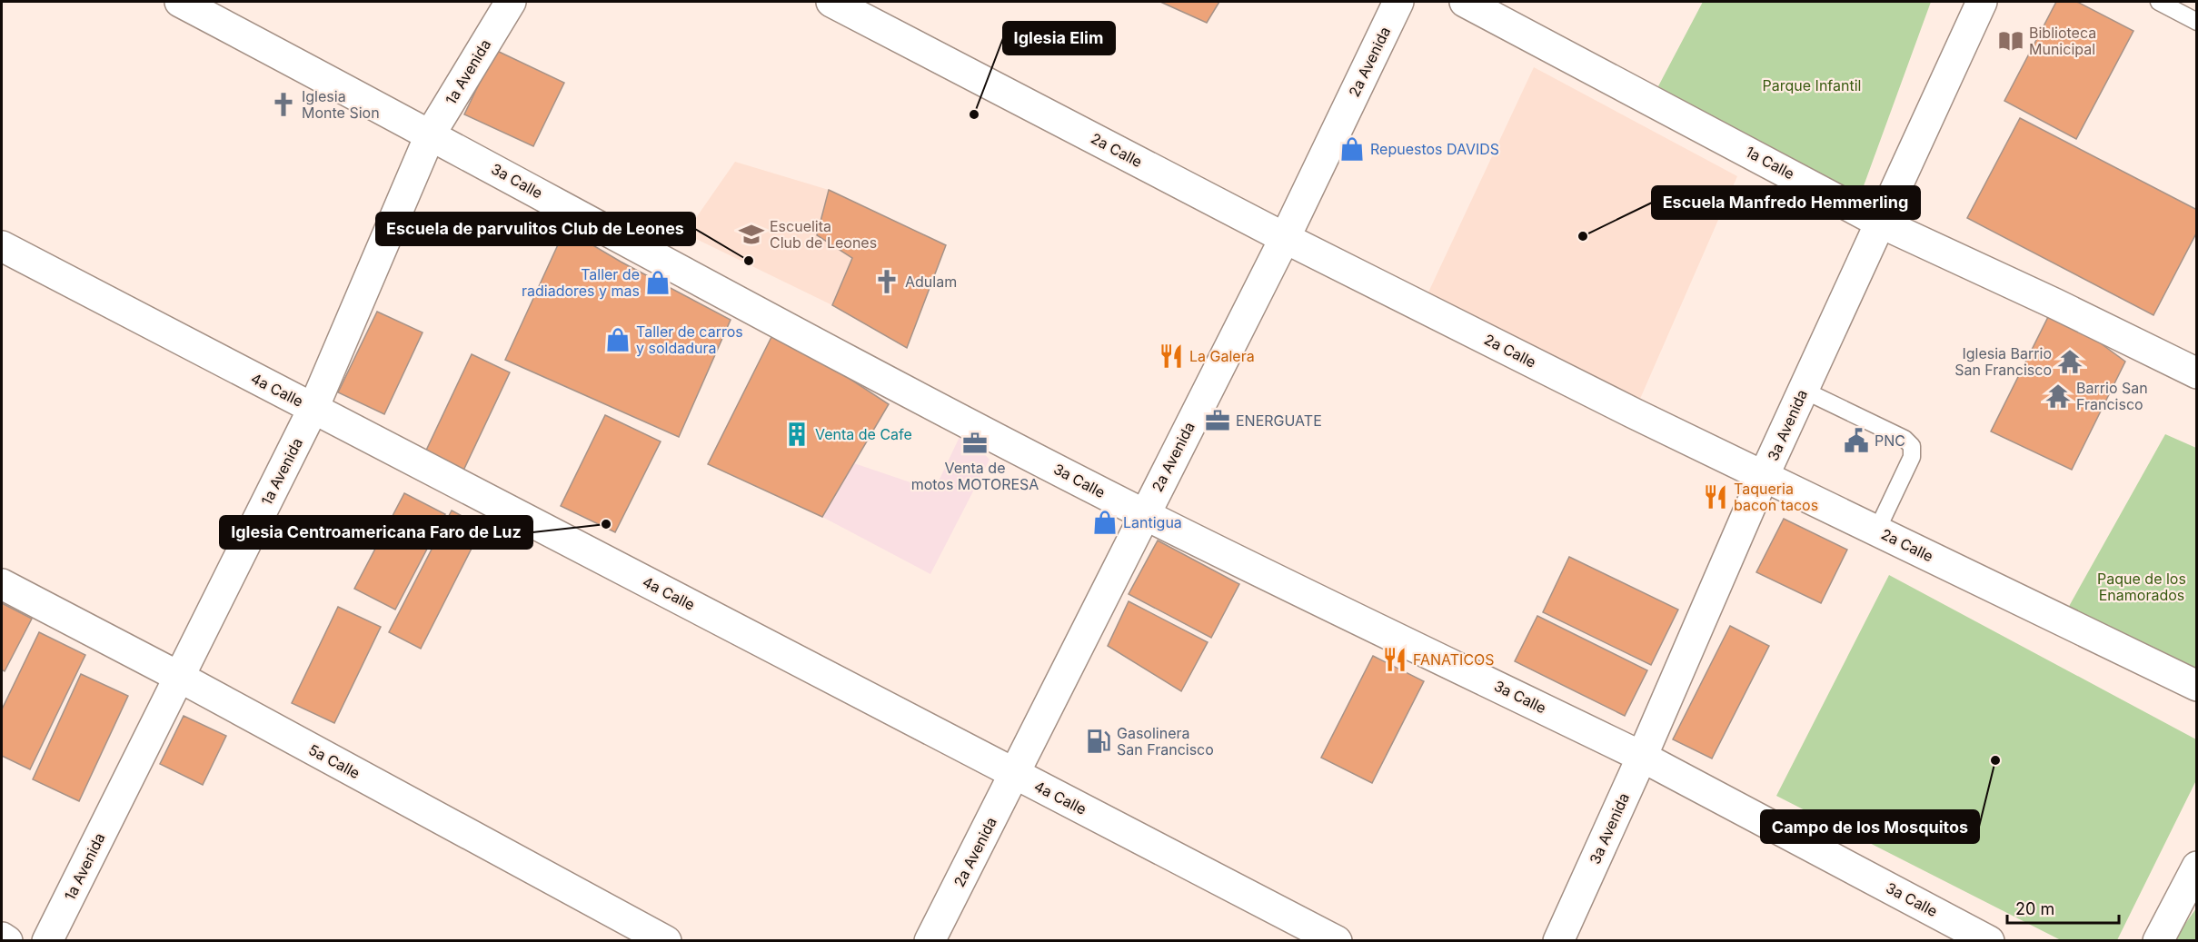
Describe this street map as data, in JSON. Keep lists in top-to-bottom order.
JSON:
{
  "streets": {
    "street": [
      "2a Avenida",
      "1a Avenida",
      "2a Calle",
      "1a Calle",
      "3a Calle",
      "4a Calle",
      "3a Avenida",
      "5a Calle"
    ]
  },
  "crossings": [
    ["2a Avenida", "2a Calle"],
    ["2a Avenida", "3a Calle"],
    ["2a Avenida", "4a Calle"],
    ["1a Avenida", "3a Calle"],
    ["1a Avenida", "4a Calle"],
    ["1a Avenida", "5a Calle"],
    ["2a Calle", "3a Avenida"],
    ["1a Calle", "3a Avenida"],
    ["3a Calle", "3a Avenida"]
  ],
  "parks": ["Parque Infantil", "Paque de los Enamorados"],
  "places": {
    "library": ["Biblioteca Municipal"],
    "church": ["Iglesia Monte Sion", "Adulam"],
    "other": [
      "Iglesia Elim",
      "Escuela Manfredo Hemmerling",
      "Escuela de parvulitos Club de Leones",
      "Iglesia Centroamericana Faro de Luz",
      "Campo de los Mosquitos"
    ],
    "shop": [
      "Repuestos DAVIDS",
      "Taller de radiadores y mas",
      "Taller de carros y soldadura",
      "Lantigua"
    ],
    "school or university": ["Escuelita Club de Leones"],
    "restaurant": ["La Galera", "Taqueria bacon tacos", "FANATICOS"],
    "temple": ["Iglesia Barrio San Francisco", "Barrio San Francisco"],
    "office": ["ENERGUATE", "Venta de motos MOTORESA"],
    "building": ["Venta de Cafe"],
    "public building": ["PNC"],
    "fuel station": ["Gasolinera San Francisco"]
  },
  "scale_bar": "20 m"
}
